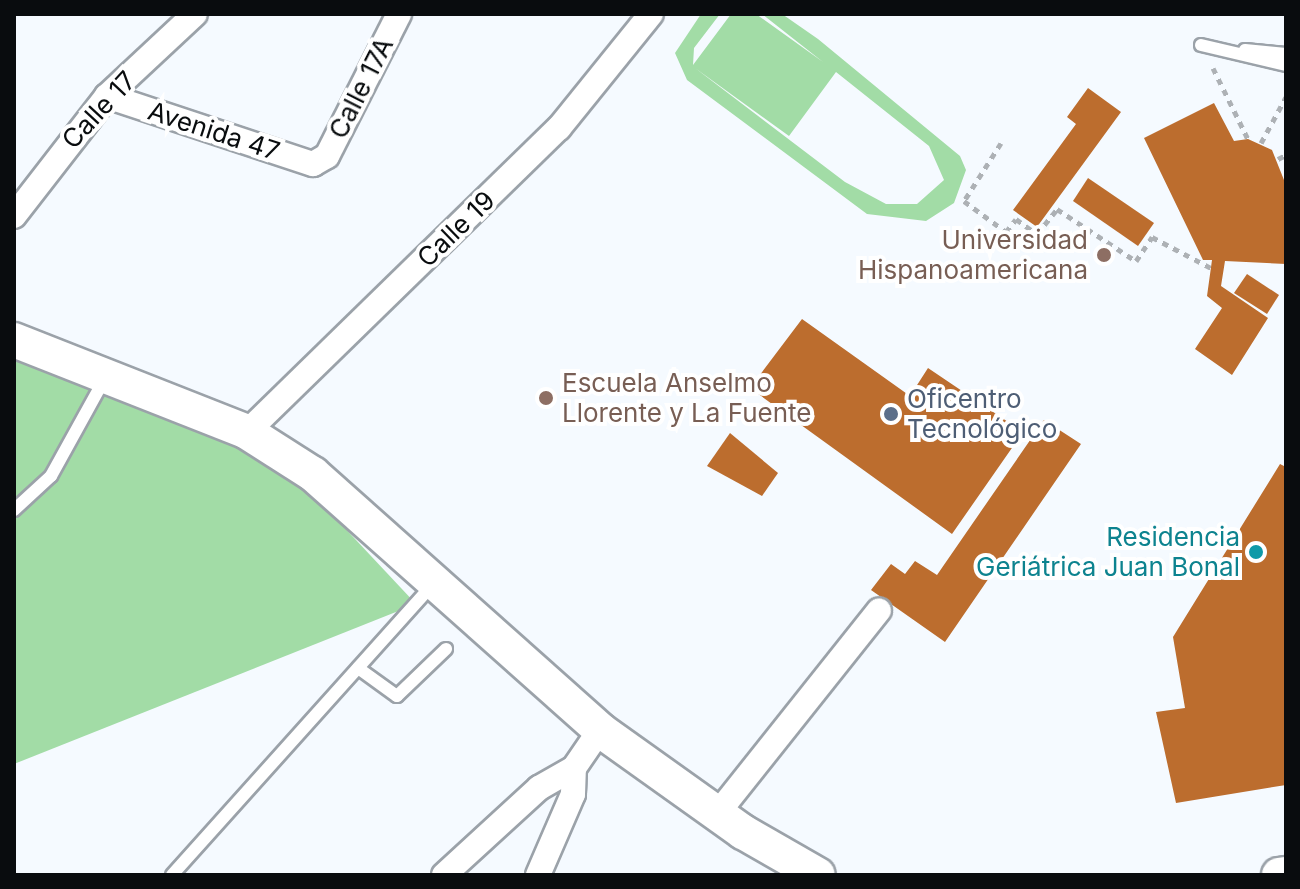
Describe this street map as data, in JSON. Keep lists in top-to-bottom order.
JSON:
{
  "streets": {
    "street": [
      "Calle 17A",
      "Calle 17",
      "Avenida 47",
      "Calle 19"
    ]
  },
  "crossings": [
    ["Calle 17A", "Avenida 47"],
    ["Calle 17", "Avenida 47"]
  ],
  "places": [
    "Universidad Hispanoamericana",
    "Escuela Anselmo Llorente y La Fuente",
    "Oficentro Tecnológico",
    "Residencia Geriátrica Juan Bonal"
  ]
}
